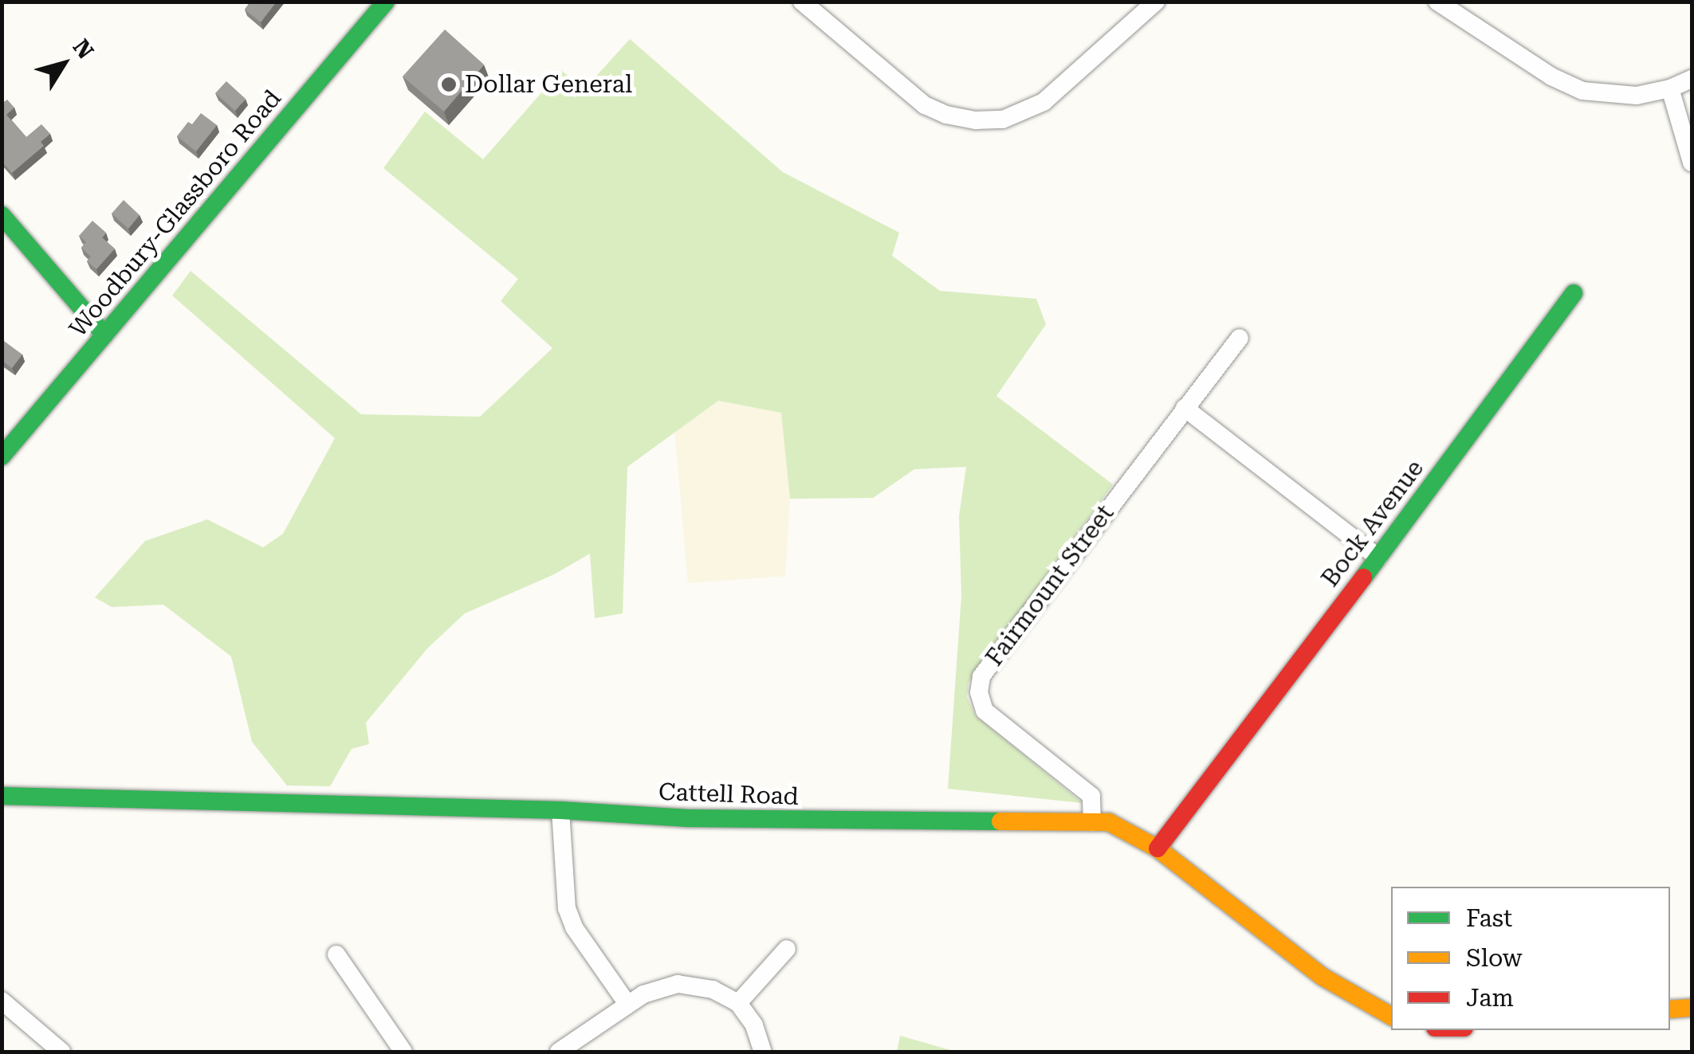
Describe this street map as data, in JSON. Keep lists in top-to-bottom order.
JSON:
{
  "streets": {
    "street": [
      "Woodbury-Glassboro Road",
      "Bock Avenue",
      "Fairmount Street",
      "Cattell Road"
    ]
  },
  "crossings": [
    ["Bock Avenue", "Cattell Road"],
    ["Fairmount Street", "Cattell Road"]
  ],
  "places": ["Dollar General"],
  "legend": ["Fast", "Slow", "Jam"],
  "north": "top right"
}
